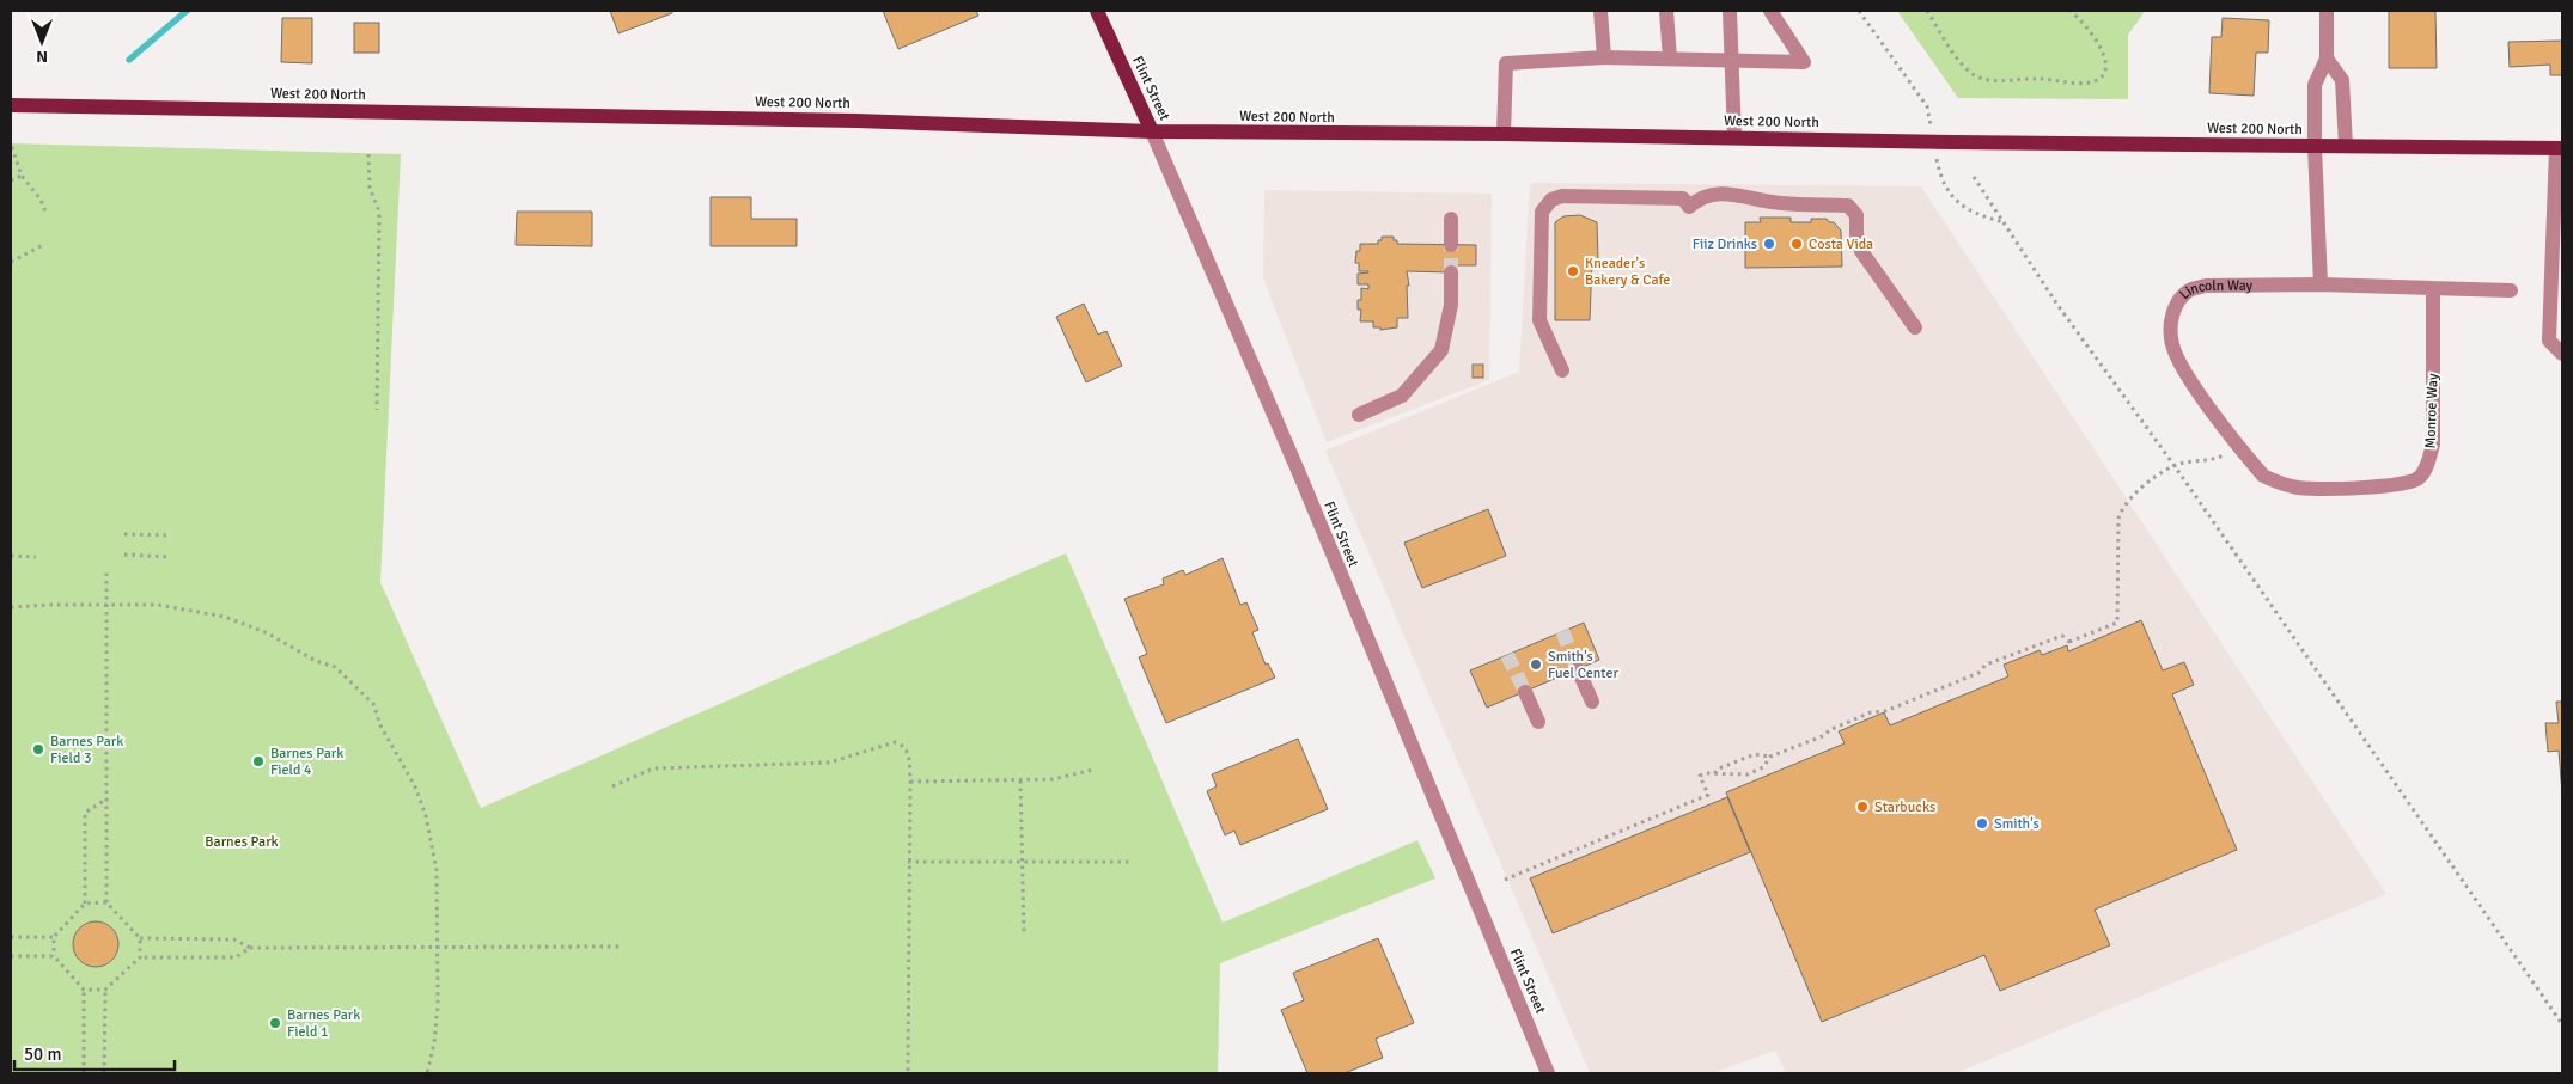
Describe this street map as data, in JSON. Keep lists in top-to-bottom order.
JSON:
{
  "streets": {
    "main road": ["Flint Street", "West 200 North"],
    "street": ["Lincoln Way", "Monroe Way"]
  },
  "crossings": [
    ["Flint Street", "West 200 North"],
    ["Lincoln Way", "Monroe Way"]
  ],
  "parks": ["Barnes Park"],
  "places": [
    "Fiiz Drinks",
    "Costa Vida",
    "Kneader's Bakery & Cafe",
    "Smith's Fuel Center",
    "Barnes Park Field 3",
    "Barnes Park Field 4",
    "Starbucks",
    "Smith's",
    "Barnes Park Field 1"
  ],
  "scale_bar": "50 m",
  "north": "bottom"
}
